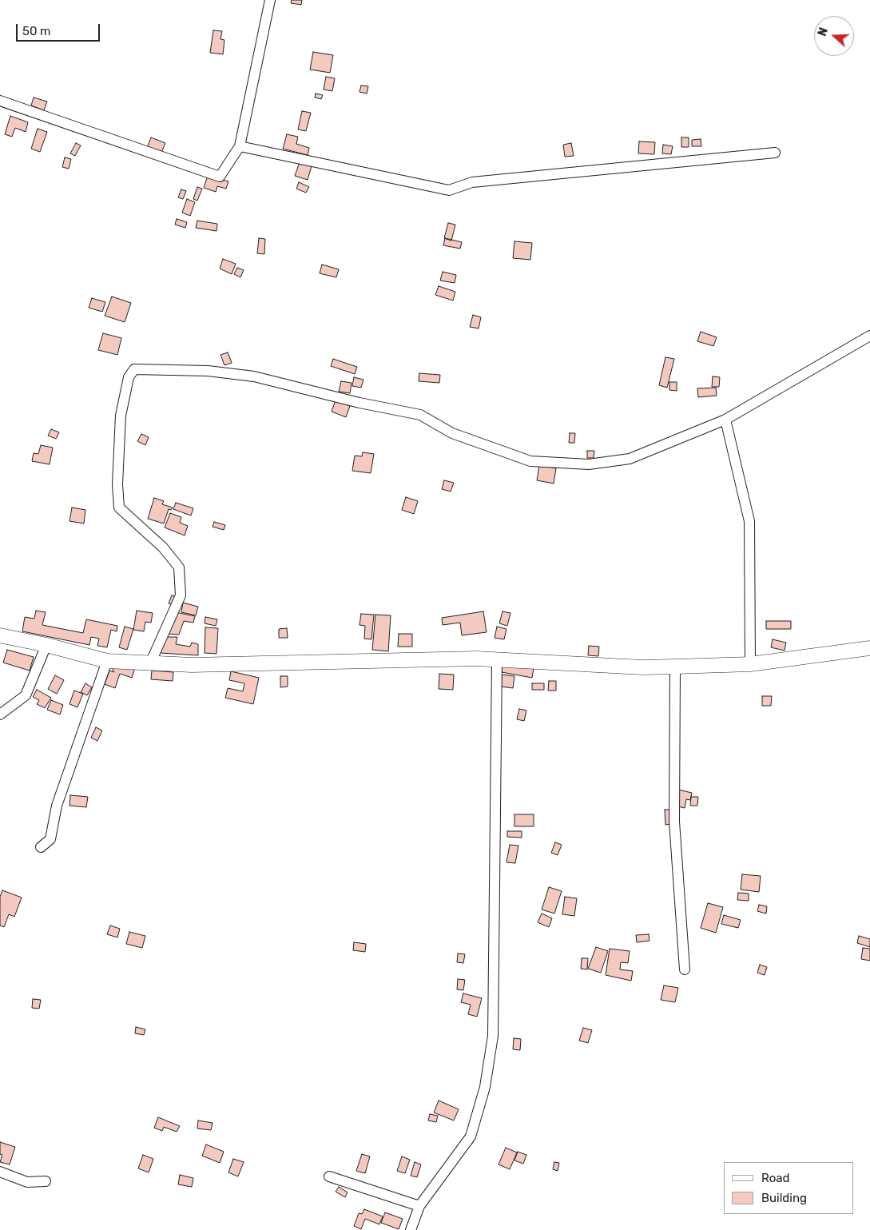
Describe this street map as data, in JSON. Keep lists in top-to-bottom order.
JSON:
{
  "legend": ["Road", "Building"],
  "scale_bar": "50 m",
  "north": "left"
}
